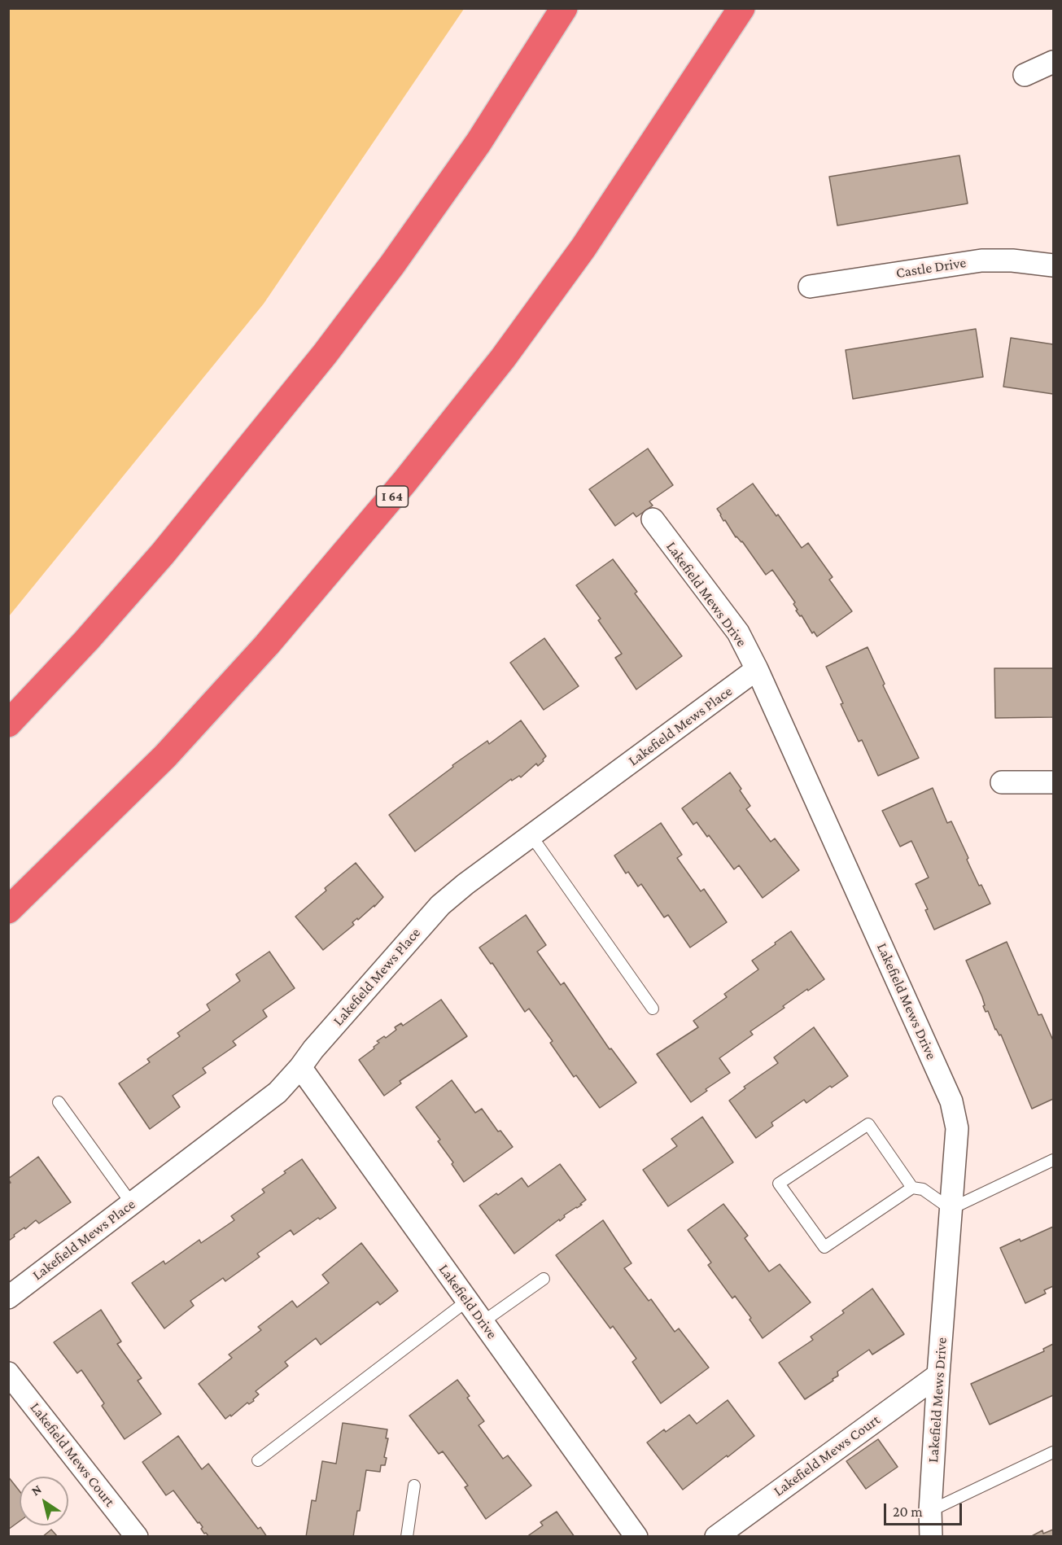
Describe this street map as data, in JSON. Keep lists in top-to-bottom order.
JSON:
{
  "streets": {
    "highway": ["I 64"],
    "street": [
      "Castle Drive",
      "Lakefield Mews Drive",
      "Lakefield Mews Place",
      "Lakefield Drive",
      "Lakefield Mews Court"
    ]
  },
  "crossings": [
    ["Lakefield Mews Drive", "Lakefield Mews Place"],
    ["Lakefield Mews Drive", "Lakefield Mews Court"],
    ["Lakefield Mews Place", "Lakefield Drive"]
  ],
  "scale_bar": "20 m",
  "north": "top left"
}
